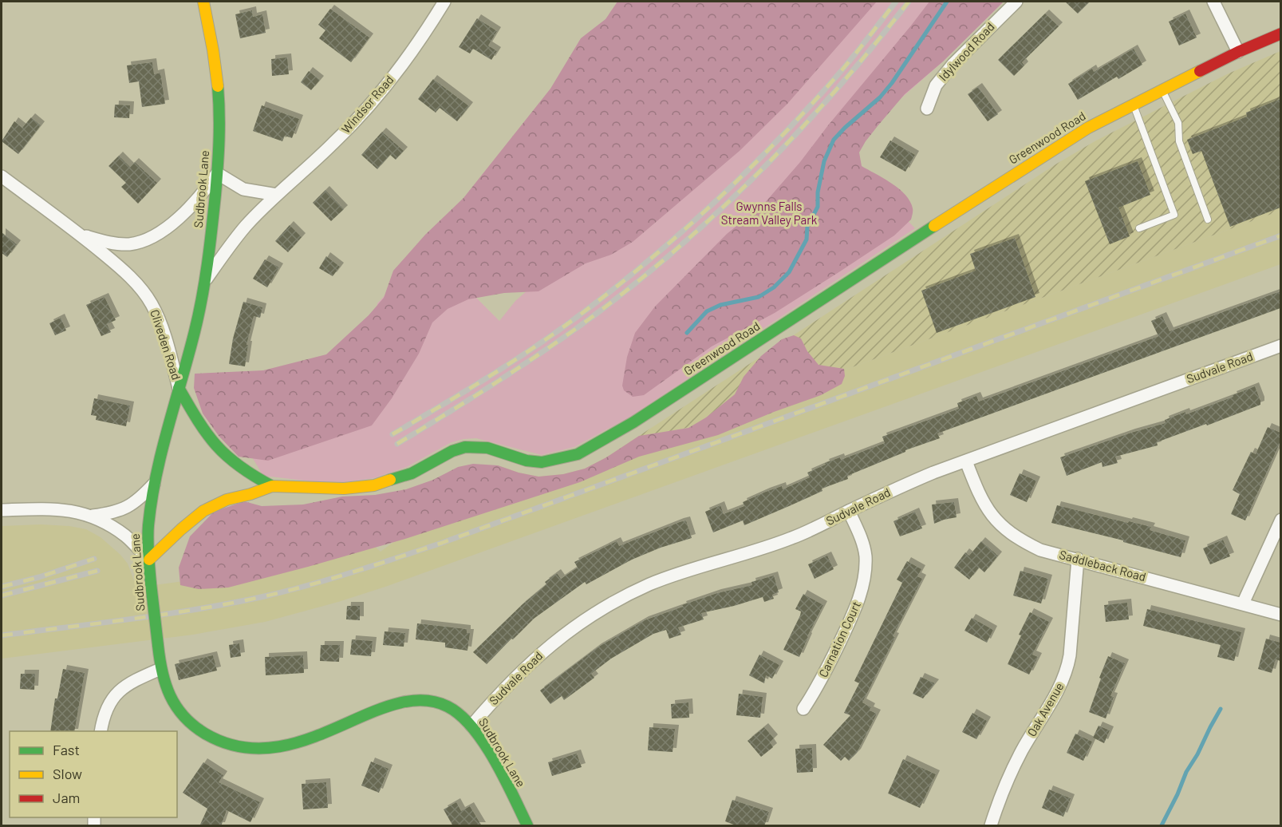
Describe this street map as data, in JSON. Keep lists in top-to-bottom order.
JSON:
{
  "streets": {
    "street": [
      "Idylwood Road",
      "Windsor Road",
      "Greenwood Road",
      "Sudbrook Lane",
      "Cliveden Road",
      "Sudvale Road",
      "Saddleback Road",
      "Carnation Court",
      "Oak Avenue"
    ]
  },
  "crossings": [
    ["Windsor Road", "Sudbrook Lane"],
    ["Greenwood Road", "Sudbrook Lane"],
    ["Greenwood Road", "Cliveden Road"],
    ["Sudbrook Lane", "Cliveden Road"],
    ["Sudbrook Lane", "Sudvale Road"],
    ["Sudvale Road", "Saddleback Road"],
    ["Sudvale Road", "Carnation Court"],
    ["Saddleback Road", "Oak Avenue"]
  ],
  "parks": ["Gwynns Falls Stream Valley Park"],
  "legend": ["Fast", "Slow", "Jam"]
}
